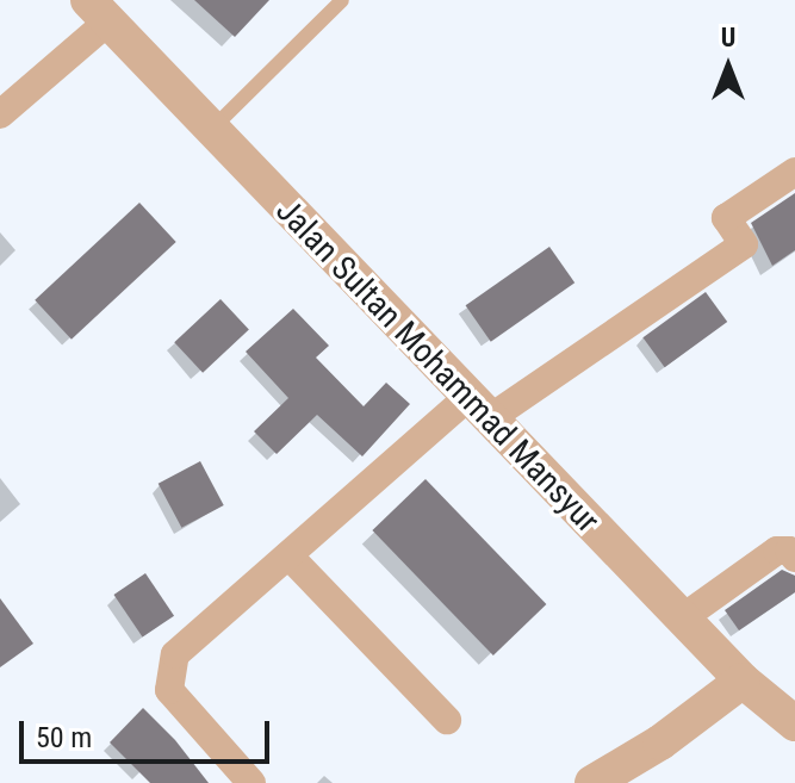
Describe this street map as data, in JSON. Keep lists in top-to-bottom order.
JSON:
{
  "streets": {
    "street": ["Jalan Sultan Mohammad Mansyur"]
  },
  "scale_bar": "50 m",
  "north": "top"
}
